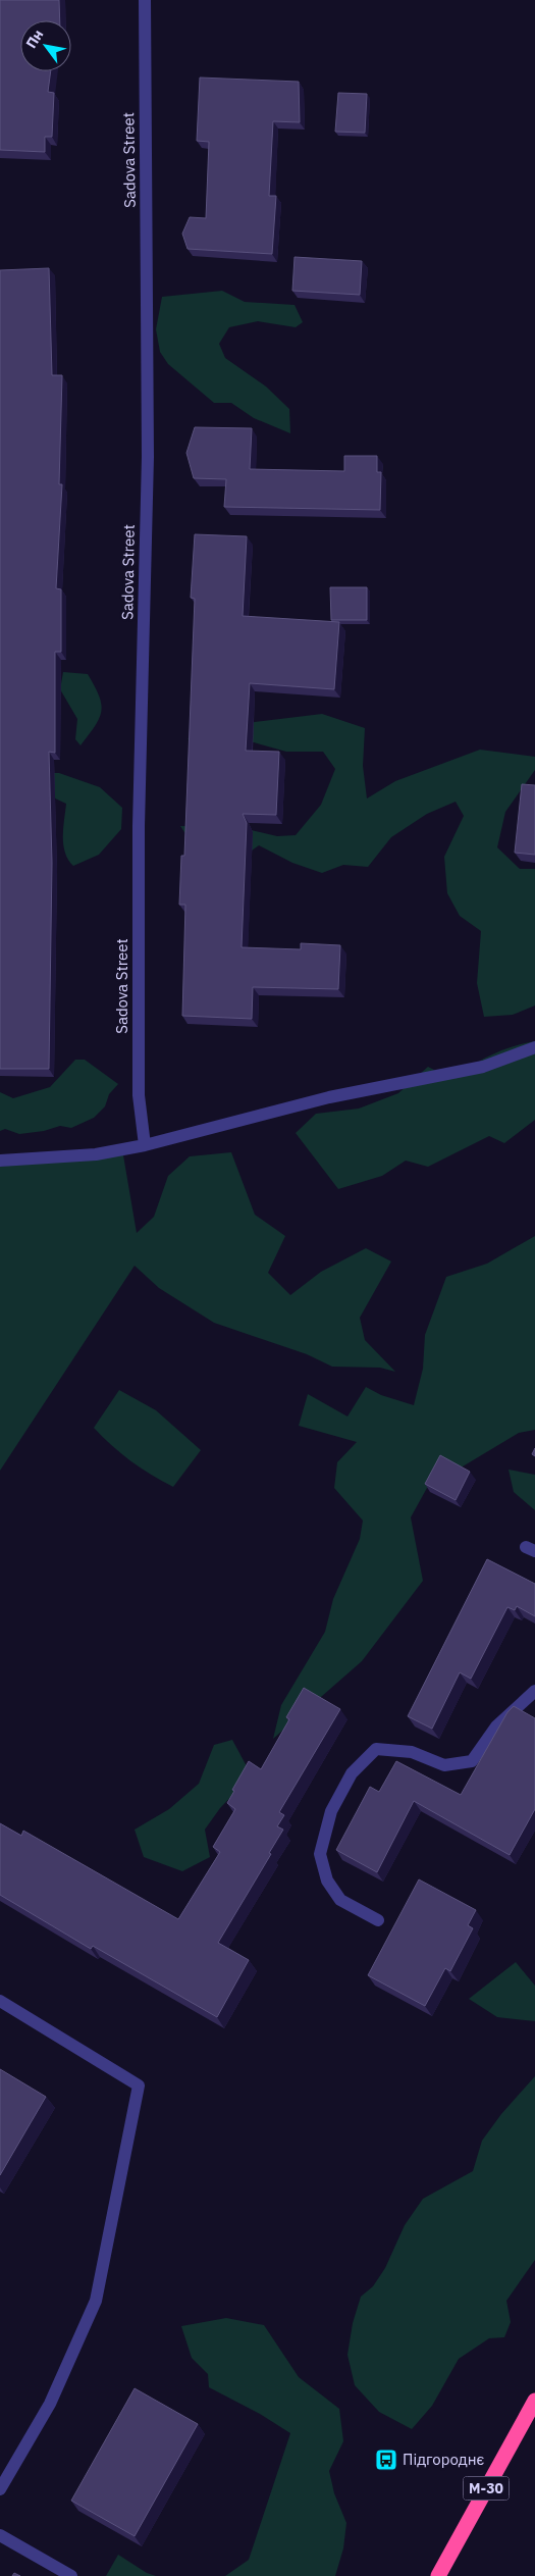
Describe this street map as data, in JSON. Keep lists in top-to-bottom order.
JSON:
{
  "streets": {
    "highway": ["М-30"],
    "street": ["Sadova Street"]
  },
  "places": {
    "bus stop": ["Підгороднє"]
  },
  "north": "top left"
}
